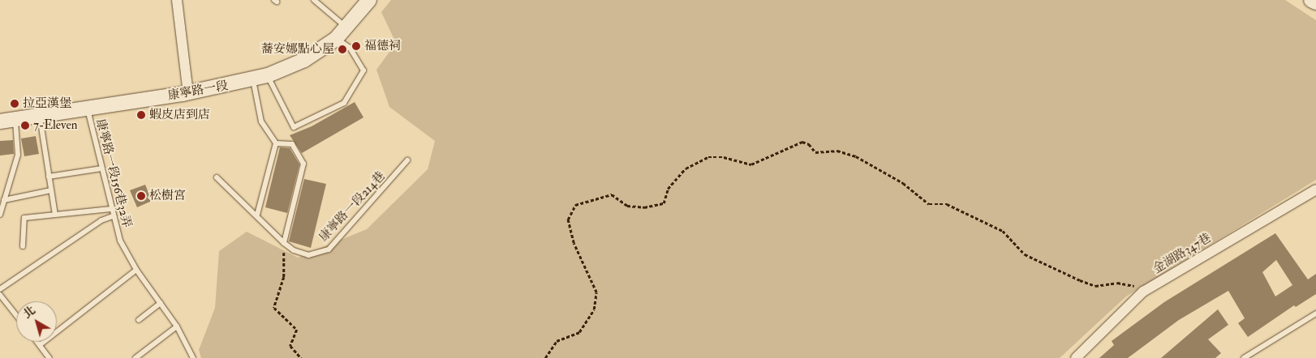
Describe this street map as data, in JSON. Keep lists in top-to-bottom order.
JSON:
{
  "streets": {
    "street": ["康寧路一段", "金湖路347巷"],
    "lane": ["康寧路一段156巷32弄", "康寧路一段214巷"]
  },
  "crossings": [
    ["康寧路一段", "康寧路一段156巷32弄"]
  ],
  "places": [
    "福德祠",
    "蕎安娜點心屋",
    "拉亞漢堡",
    "蝦皮店到店",
    "7-Eleven",
    "松樹宮"
  ],
  "north": "top left"
}
